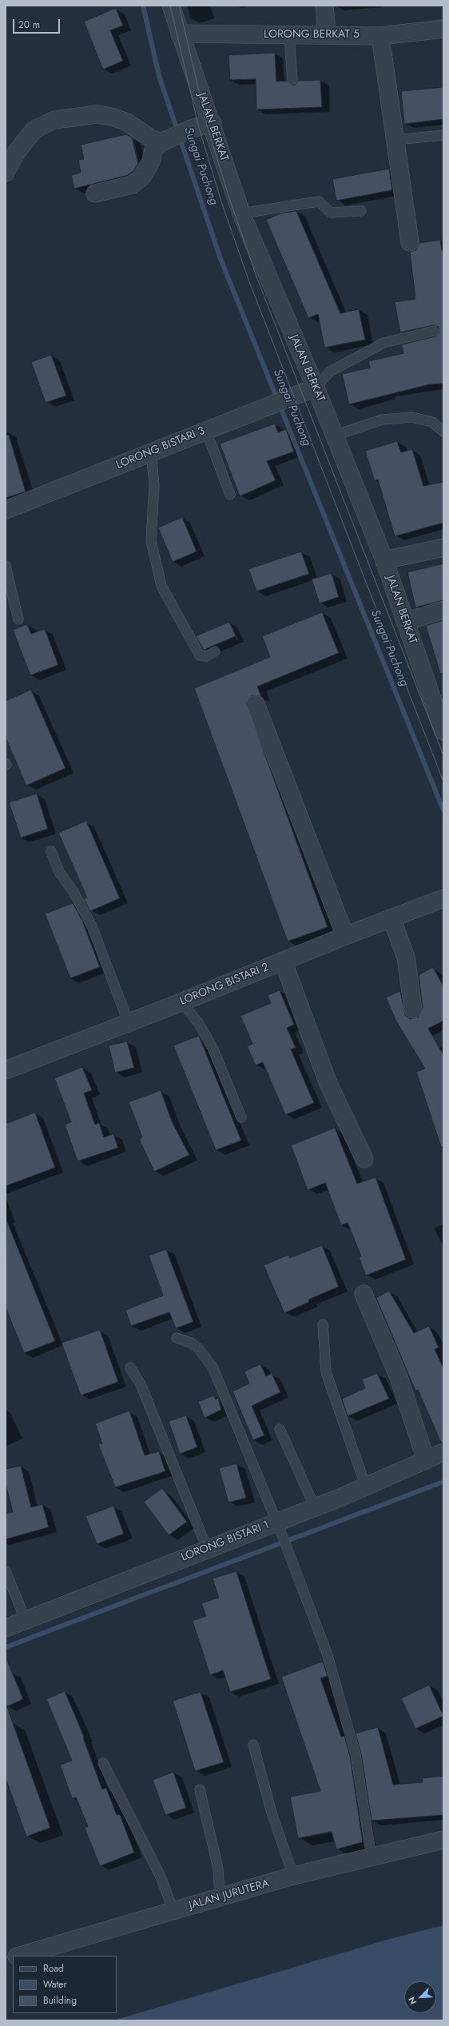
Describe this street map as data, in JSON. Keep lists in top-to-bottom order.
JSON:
{
  "streets": {
    "street": [
      "LORONG BERKAT 5",
      "JALAN BERKAT",
      "LORONG BISTARI 3",
      "LORONG BISTARI 2",
      "LORONG BISTARI 1",
      "JALAN JURUTERA"
    ]
  },
  "crossings": [
    ["LORONG BERKAT 5", "JALAN BERKAT"],
    ["JALAN BERKAT", "LORONG BISTARI 3"]
  ],
  "water": ["Sungai Puchong"],
  "legend": ["Road", "Water", "Building"],
  "scale_bar": "20 m",
  "north": "bottom left"
}
